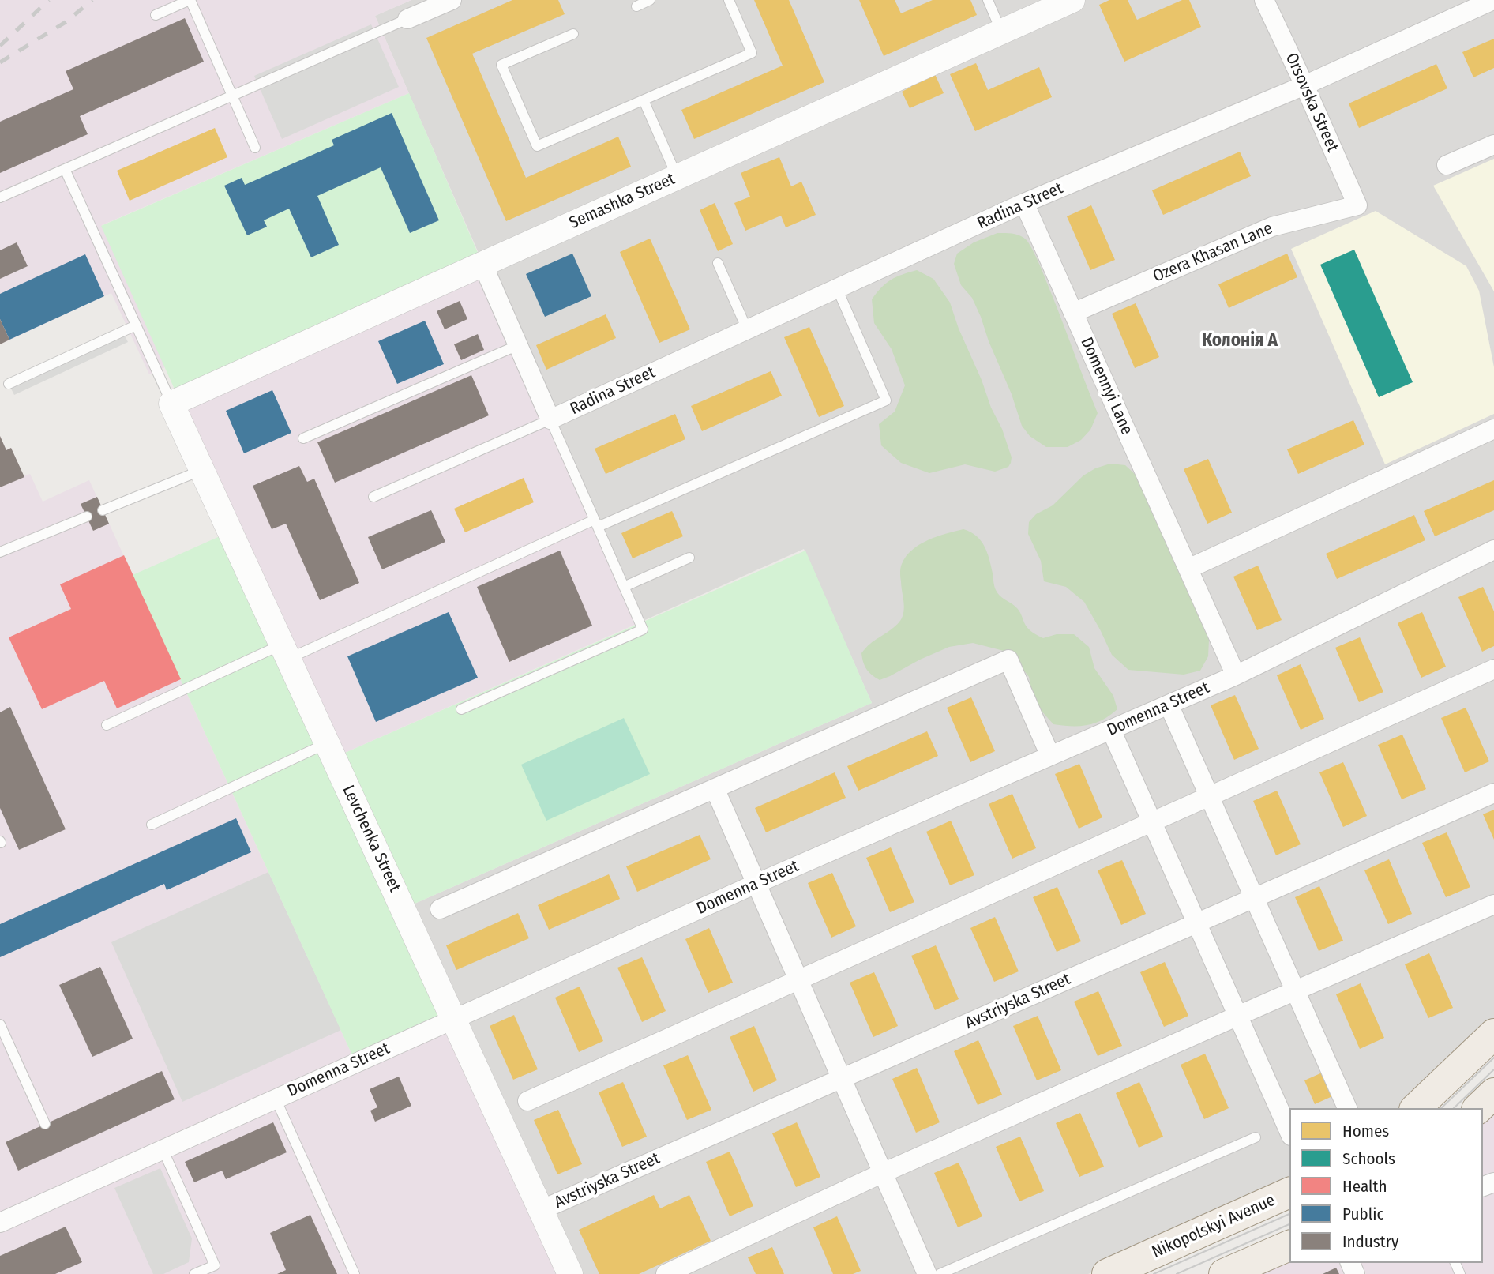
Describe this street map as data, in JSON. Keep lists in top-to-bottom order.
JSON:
{
  "streets": {
    "main road": ["Nikopolskyi Avenue"],
    "street": [
      "Orsovska Street",
      "Semashka Street",
      "Radina Street",
      "Ozera Khasan Lane",
      "Domennyi Lane",
      "Domenna Street",
      "Levchenka Street",
      "Avstriyska Street"
    ]
  },
  "crossings": [
    ["Orsovska Street", "Radina Street"],
    ["Orsovska Street", "Ozera Khasan Lane"],
    ["Semashka Street", "Levchenka Street"],
    ["Radina Street", "Domennyi Lane"],
    ["Ozera Khasan Lane", "Domennyi Lane"],
    ["Domennyi Lane", "Domenna Street"],
    ["Domenna Street", "Levchenka Street"],
    ["Levchenka Street", "Avstriyska Street"]
  ],
  "districts": ["Колонія А"],
  "legend": [
    "Homes",
    "Schools",
    "Health",
    "Public",
    "Industry"
  ]
}
